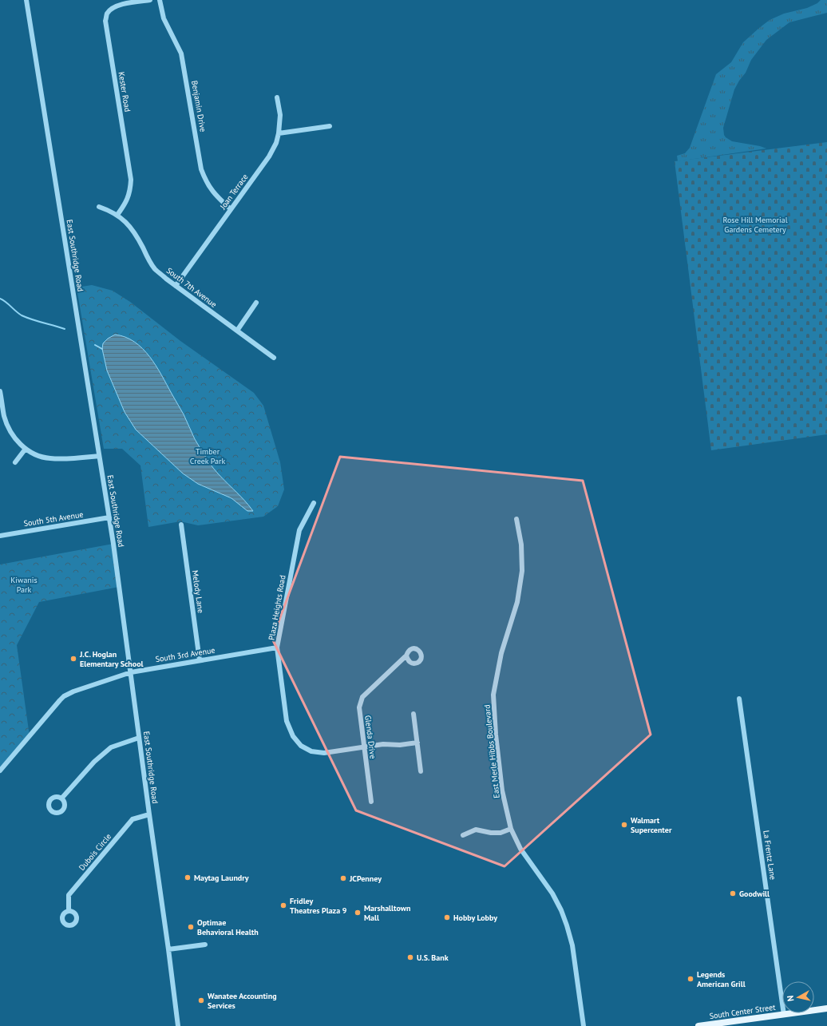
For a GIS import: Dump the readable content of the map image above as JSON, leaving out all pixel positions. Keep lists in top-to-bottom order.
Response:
{
  "streets": {
    "main road": ["South Center Street"],
    "street": [
      "Kester Road",
      "Benjamin Drive",
      "Joan Terrace",
      "East Southridge Road",
      "South 7th Avenue",
      "South 5th Avenue",
      "Melody Lane",
      "Plaza Heights Road",
      "South 3rd Avenue",
      "Glenda Drive",
      "East Merle Hibbs Boulevard",
      "Dubois Circle",
      "La Frentz Lane"
    ]
  },
  "crossings": [
    ["Kester Road", "South 7th Avenue"],
    ["Benjamin Drive", "Joan Terrace"],
    ["Joan Terrace", "South 7th Avenue"],
    ["East Southridge Road", "South 5th Avenue"],
    ["East Southridge Road", "South 3rd Avenue"],
    ["East Southridge Road", "Dubois Circle"],
    ["Melody Lane", "South 3rd Avenue"],
    ["Plaza Heights Road", "South 3rd Avenue"],
    ["Plaza Heights Road", "Glenda Drive"],
    ["La Frentz Lane", "South Center Street"]
  ],
  "parks": ["Rose Hill Memorial Gardens Cemetery", "Timber Creek Park", "Kiwanis Park"],
  "places": [
    "J.C. Hoglan Elementary School",
    "Walmart Supercenter",
    "Maytag Laundry",
    "JCPenney",
    "Goodwill",
    "Fridley Theatres Plaza 9",
    "Marshalltown Mall",
    "Hobby Lobby",
    "Optimae Behavioral Health",
    "U.S. Bank",
    "Legends American Grill",
    "Wanatee Accounting Services"
  ],
  "north": "left"
}
